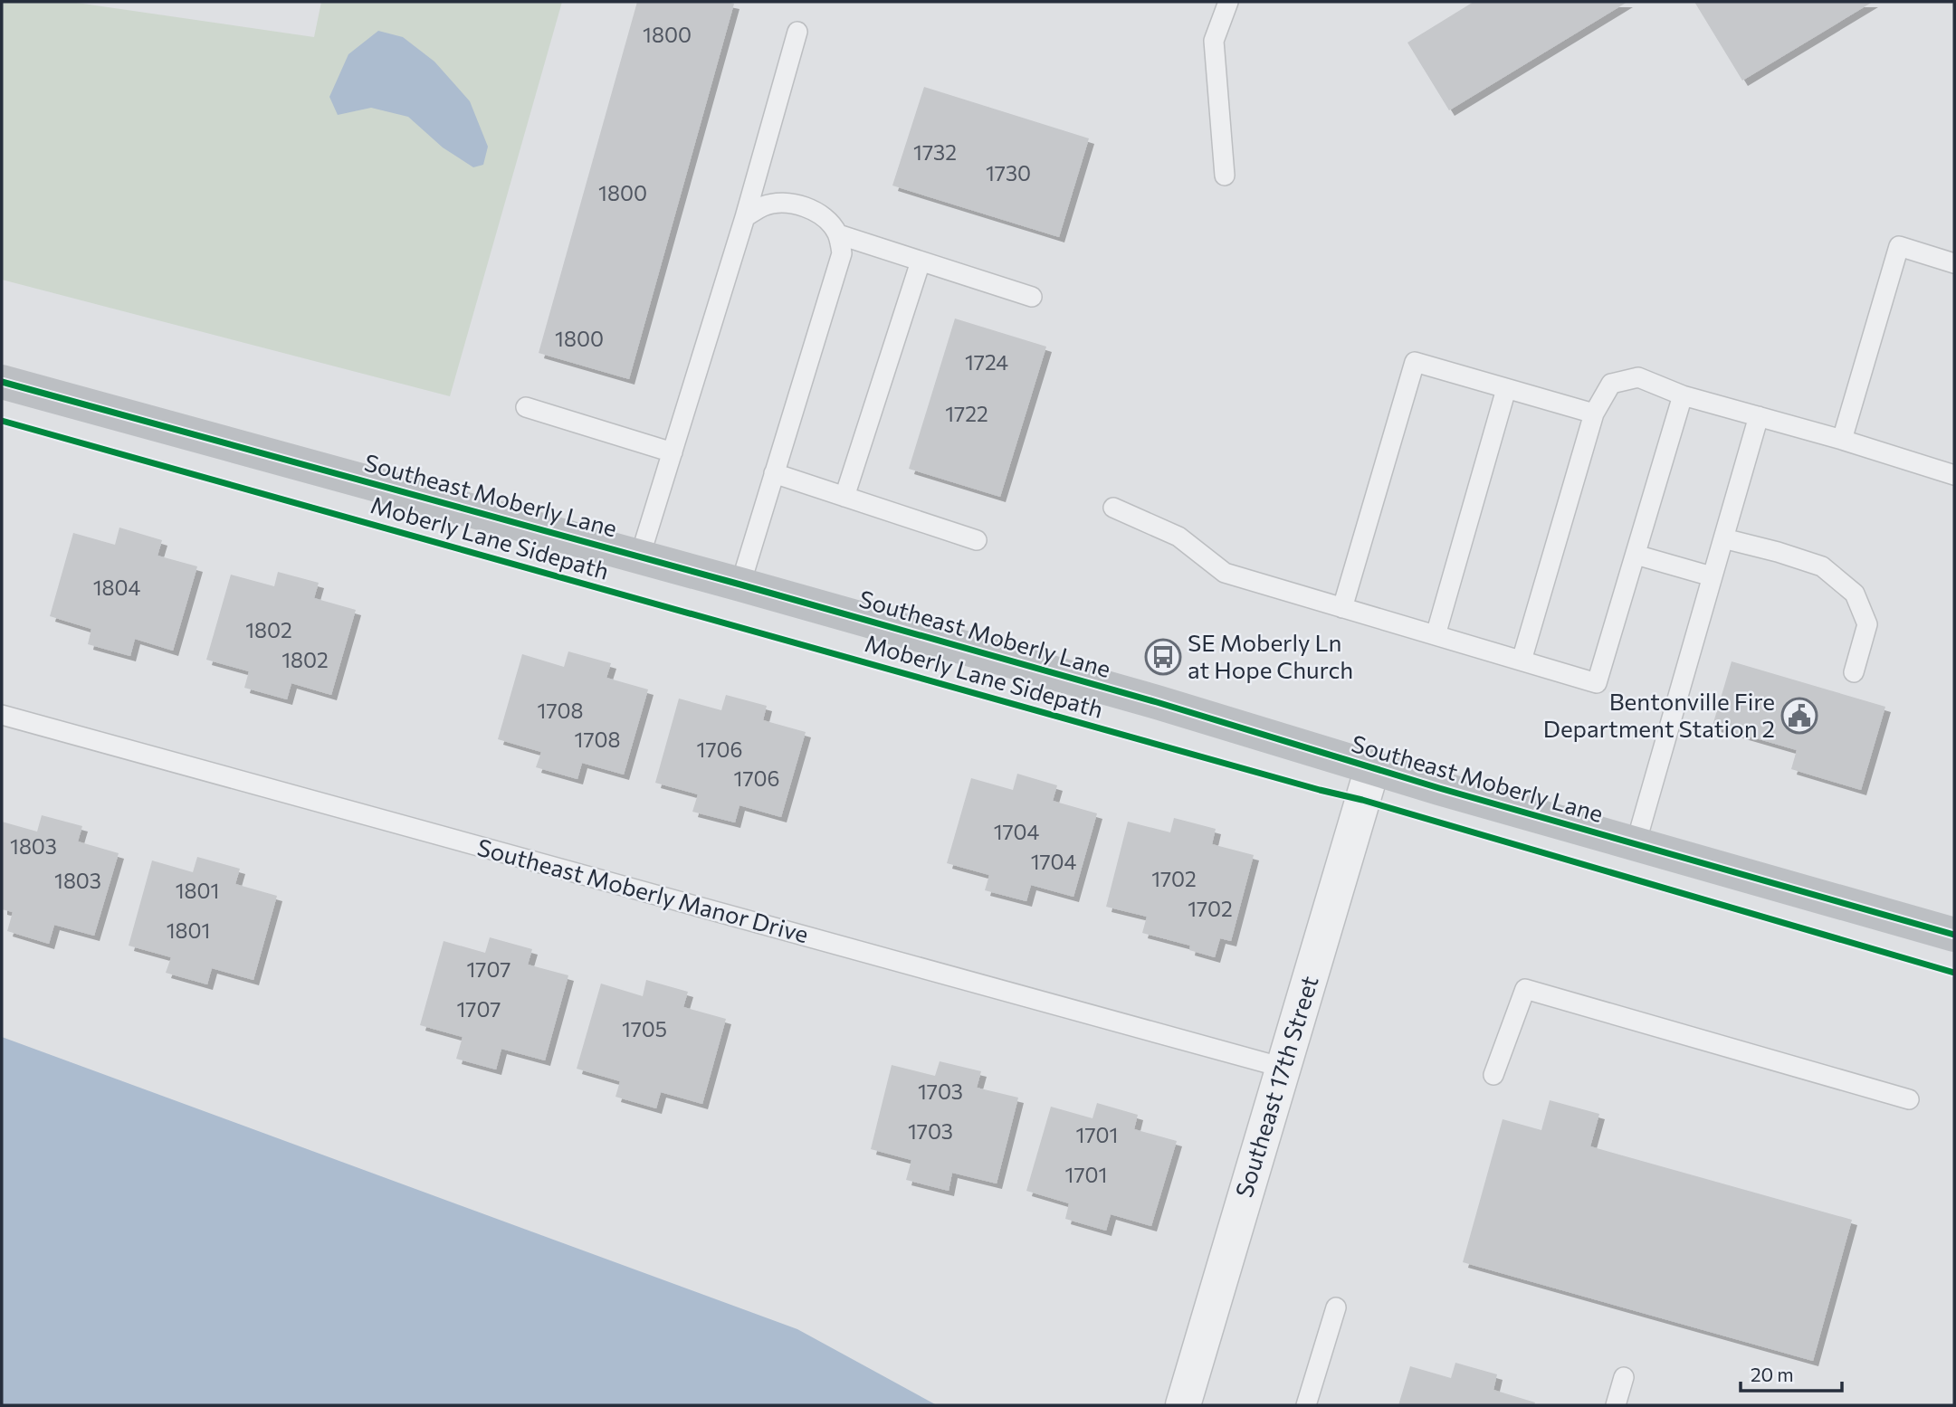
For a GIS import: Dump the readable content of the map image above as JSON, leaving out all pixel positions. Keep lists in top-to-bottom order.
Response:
{
  "streets": {
    "street": ["Southeast Moberly Lane", "Southeast 17th Street"],
    "lane": ["Southeast Moberly Manor Drive"],
    "cycle path": ["Moberly Lane Sidepath"]
  },
  "crossings": [
    ["Southeast Moberly Lane", "Southeast 17th Street"],
    ["Southeast Moberly Manor Drive", "Southeast 17th Street"]
  ],
  "places": {
    "bus stop": ["SE Moberly Ln at Hope Church"],
    "public building": ["Bentonville Fire Department Station 2"]
  },
  "house_numbers": [
    "1800",
    "1732",
    "1730",
    "1800",
    "1800",
    "1724",
    "1722",
    "1804",
    "1802",
    "1802",
    "1708",
    "1708",
    "1706",
    "1706",
    "1704",
    "1803",
    "1704",
    "1702",
    "1803",
    "1801",
    "1702",
    "1801",
    "1707",
    "1707",
    "1705",
    "1703",
    "1703",
    "1701",
    "1701"
  ],
  "scale_bar": "20 m"
}
